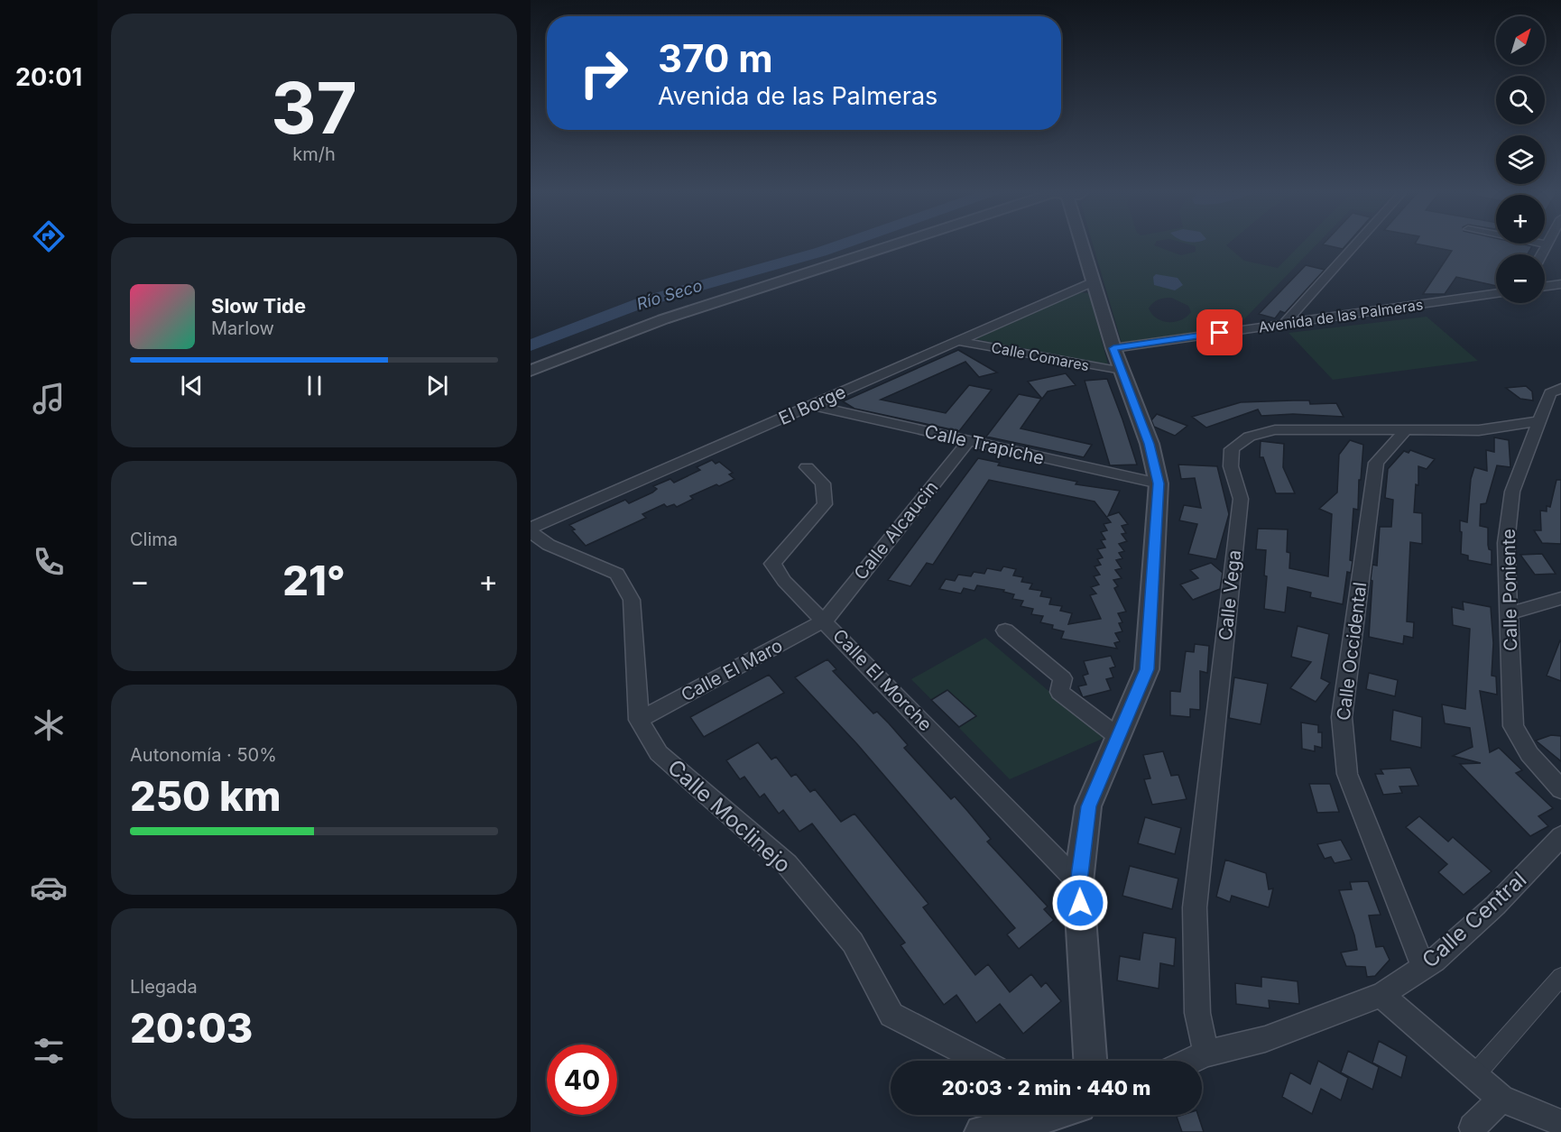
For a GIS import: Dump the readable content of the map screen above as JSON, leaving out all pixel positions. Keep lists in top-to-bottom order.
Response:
{
  "streets": {
    "street": [
      "Avenida de las Palmeras",
      "Calle Comares",
      "El Borge",
      "Calle Trapiche",
      "Calle Alcaucin",
      "Calle Poniente",
      "Calle Vega",
      "Calle Occidental",
      "Calle El Maro",
      "Calle El Morche",
      "Calle Moclinejo",
      "Calle Central"
    ]
  },
  "crossings": [
    ["Calle Comares", "El Borge"],
    ["El Borge", "Calle Trapiche"],
    ["El Borge", "Calle Moclinejo"],
    ["Calle Trapiche", "Calle Alcaucin"],
    ["Calle Alcaucin", "Calle El Maro"],
    ["Calle Alcaucin", "Calle El Morche"],
    ["Calle Poniente", "Calle Vega"],
    ["Calle Vega", "Calle Occidental"],
    ["Calle Vega", "Calle Central"],
    ["Calle Occidental", "Calle Central"],
    ["Calle El Maro", "Calle El Morche"],
    ["Calle El Maro", "Calle Moclinejo"]
  ],
  "water": ["Río Seco"],
  "north": "top right",
  "page": {
    "tabs": "20:01",
    "tile": [
      ["37", "km/h"],
      "Clima",
      ["Autonomía · 50%", "250 km"],
      ["Llegada", "20:03"]
    ],
    "map_buttons": ["+", "−"],
    "turn": ["370 m", "Avenida de las Palmeras"],
    "song": ["Slow Tide", "Marlow"],
    "heat": ["−", "21°", "+"],
    "limit": "40",
    "trip": "20:03 · 2 min · 440 m"
  }
}
